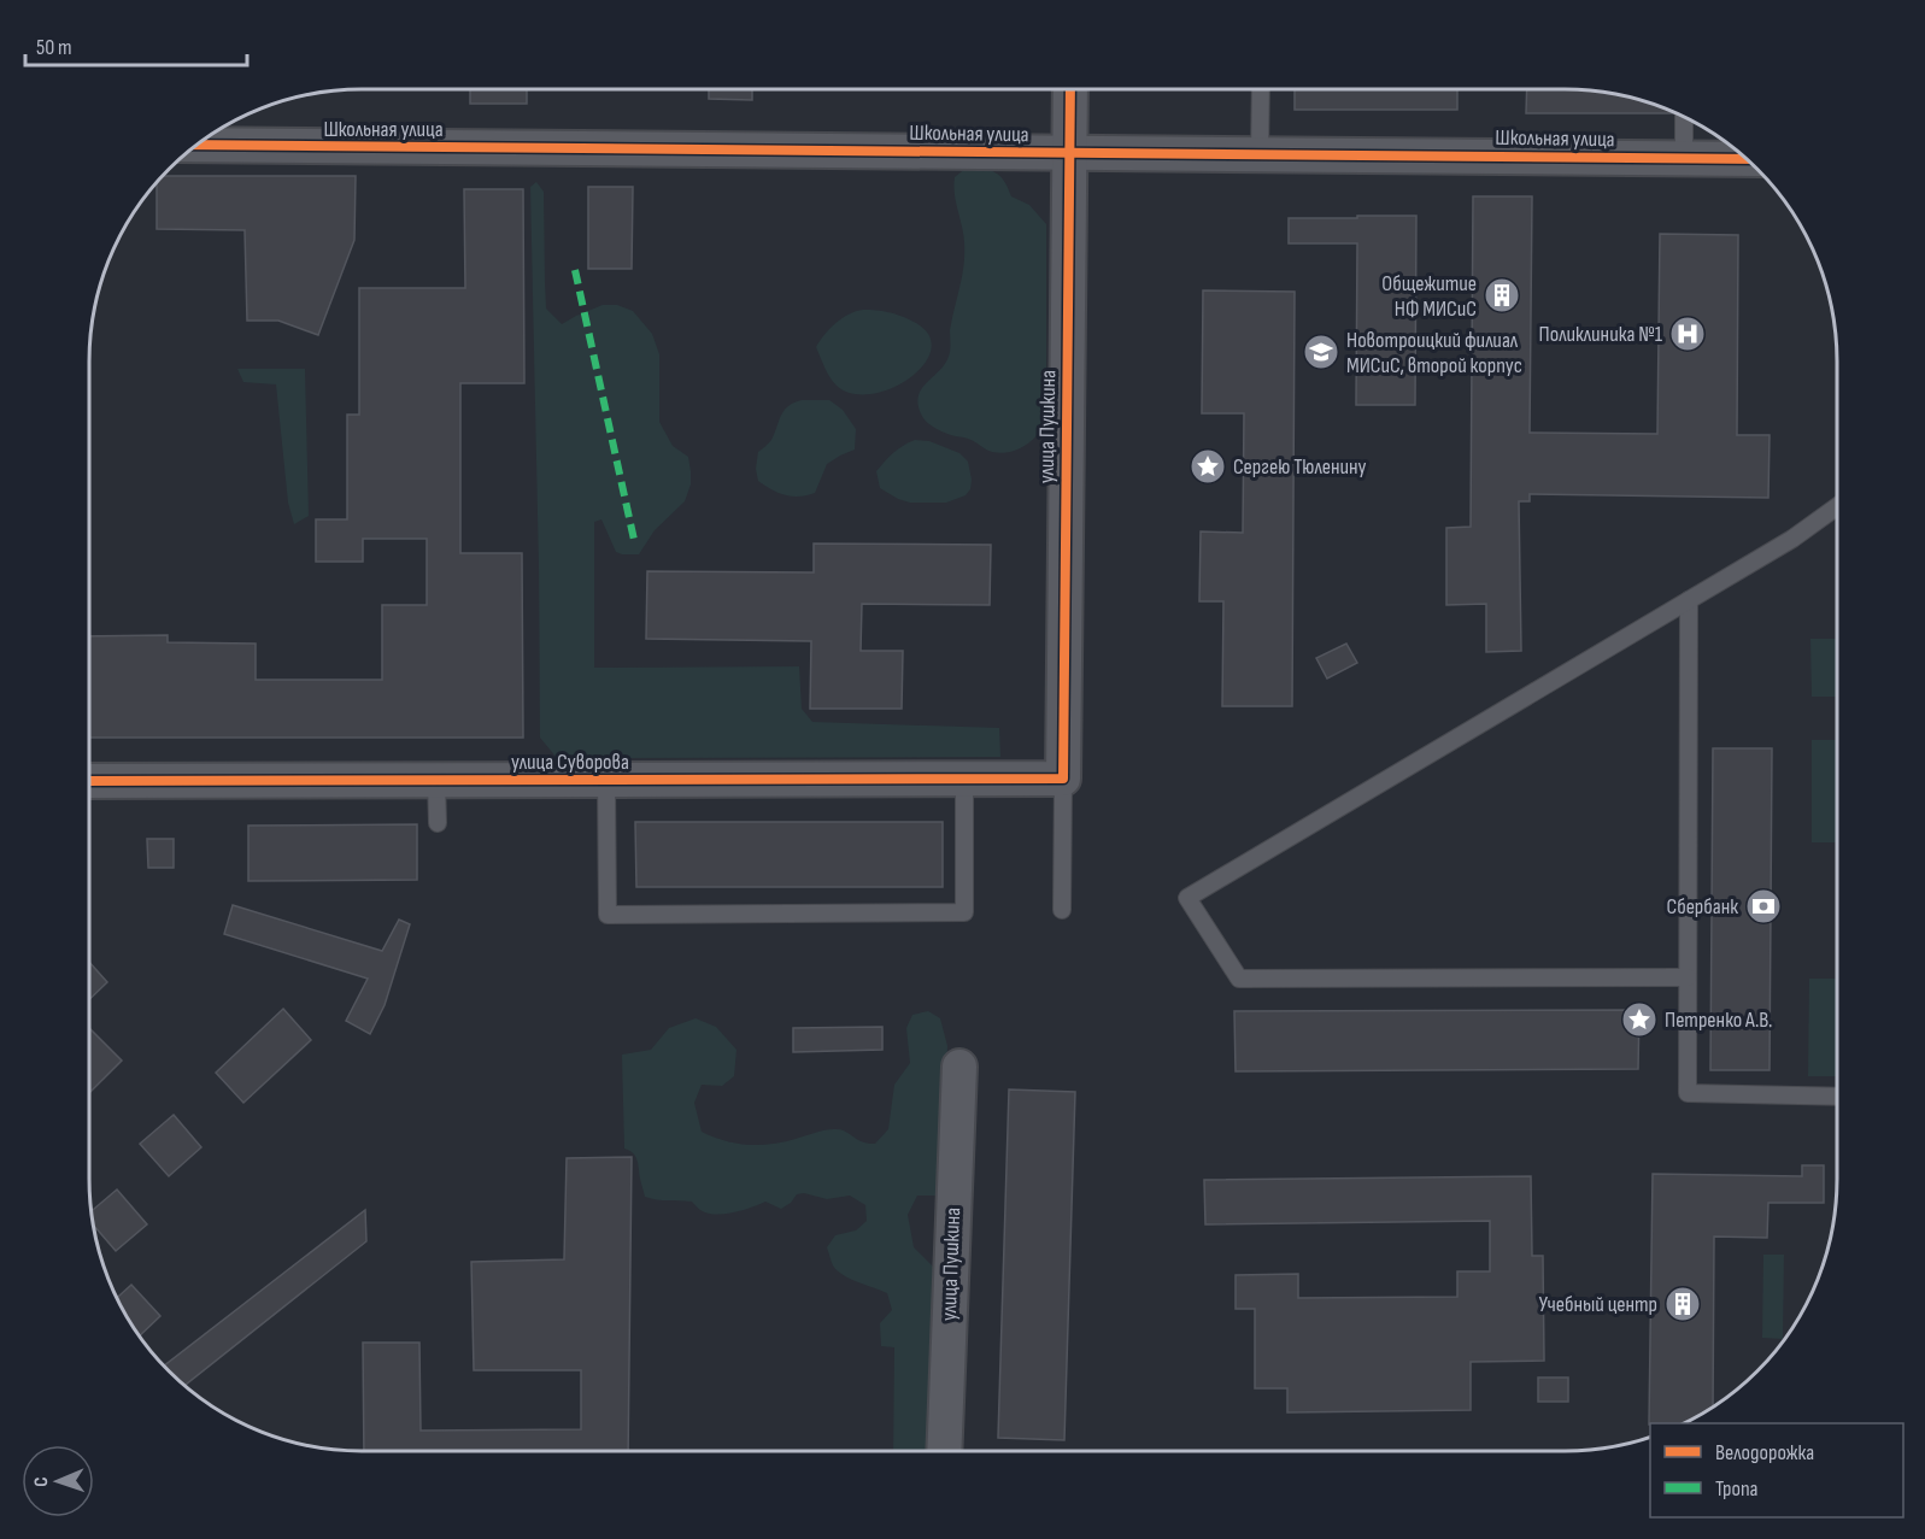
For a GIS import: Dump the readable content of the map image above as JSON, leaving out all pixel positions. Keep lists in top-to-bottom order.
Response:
{
  "streets": {
    "street": ["Школьная улица", "улица Пушкина", "улица Суворова"]
  },
  "crossings": [
    ["Школьная улица", "улица Пушкина"],
    ["улица Пушкина", "улица Суворова"]
  ],
  "places": {
    "building": ["Общежитие НФ МИСиС", "Учебный центр"],
    "hospital": ["Поликлиника №1"],
    "school or university": ["Новотроицкий филиал МИСиС, второй корпус"],
    "place": ["Сергею Тюленину", "Петренко А.В."],
    "bank": ["Сбербанк"]
  },
  "legend": ["Велодорожка", "Тропа"],
  "scale_bar": "50 m",
  "north": "left"
}
